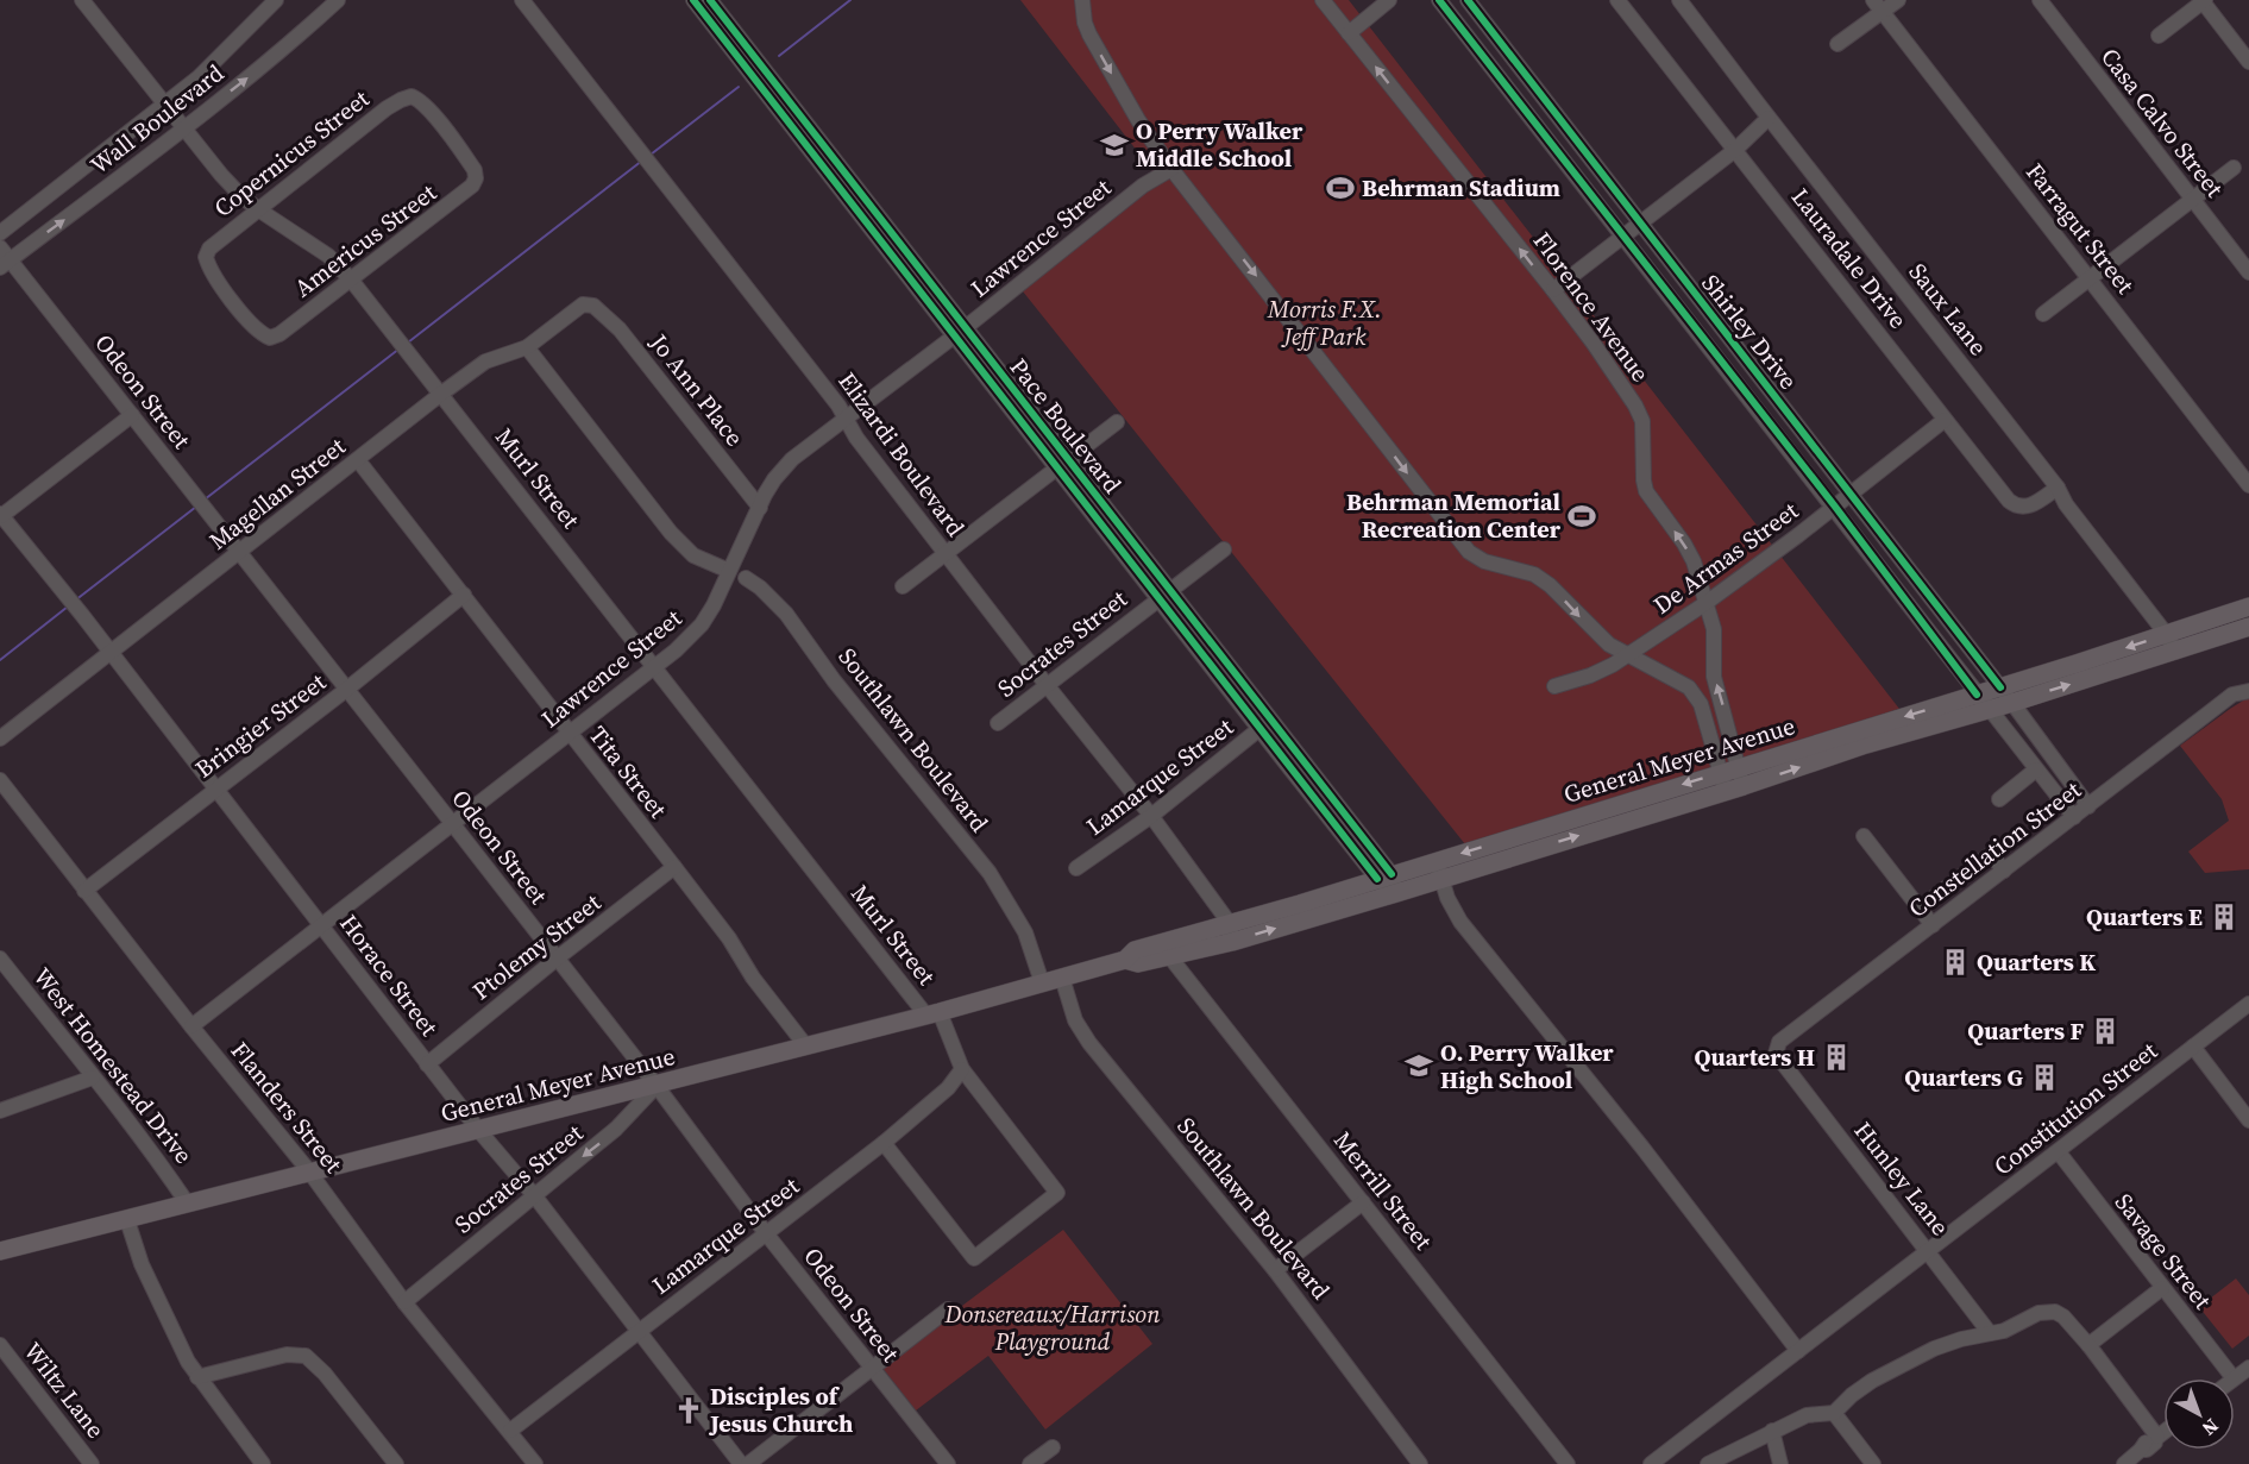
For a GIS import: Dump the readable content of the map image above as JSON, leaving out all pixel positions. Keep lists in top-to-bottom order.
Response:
{
  "streets": {
    "main road": ["General Meyer Avenue"],
    "street": [
      "Wall Boulevard",
      "Casa Calvo Street",
      "Copernicus Street",
      "Farragut Street",
      "Lawrence Street",
      "Americus Street",
      "Lauradale Drive",
      "Florence Avenue",
      "Saux Lane",
      "Shirley Drive",
      "Jo Ann Place",
      "Odeon Street",
      "Pace Boulevard",
      "Elizardi Boulevard",
      "Murl Street",
      "Magellan Street",
      "De Armas Street",
      "Socrates Street",
      "Bringier Street",
      "Southlawn Boulevard",
      "Tita Street",
      "Lamarque Street",
      "Constellation Street",
      "Ptolemy Street",
      "Horace Street",
      "West Homestead Drive",
      "Flanders Street",
      "Constitution Street",
      "Hunley Lane",
      "Merrill Street",
      "Savage Street",
      "Wiltz Lane"
    ]
  },
  "crossings": [
    ["Wall Boulevard", "Odeon Street"],
    ["Wall Boulevard", "Murl Street"],
    ["Copernicus Street", "Americus Street"],
    ["Copernicus Street", "Murl Street"],
    ["Lawrence Street", "Jo Ann Place"],
    ["Lawrence Street", "Odeon Street"],
    ["Lawrence Street", "Pace Boulevard"],
    ["Lawrence Street", "Elizardi Boulevard"],
    ["Lawrence Street", "Murl Street"],
    ["Lawrence Street", "Tita Street"],
    ["Lawrence Street", "Horace Street"],
    ["Lawrence Street", "Flanders Street"],
    ["Americus Street", "Murl Street"],
    ["Lauradale Drive", "Saux Lane"],
    ["Lauradale Drive", "De Armas Street"],
    ["Florence Avenue", "De Armas Street"],
    ["Florence Avenue", "General Meyer Avenue"],
    ["Saux Lane", "General Meyer Avenue"],
    ["Shirley Drive", "De Armas Street"],
    ["Shirley Drive", "General Meyer Avenue"],
    ["Shirley Drive", "Constellation Street"],
    ["Jo Ann Place", "Magellan Street"],
    ["Odeon Street", "Magellan Street"],
    ["Odeon Street", "Socrates Street"],
    ["Odeon Street", "Bringier Street"],
    ["Odeon Street", "General Meyer Avenue"],
    ["Odeon Street", "Lamarque Street"],
    ["Odeon Street", "Ptolemy Street"],
    ["Pace Boulevard", "Socrates Street"],
    ["Pace Boulevard", "General Meyer Avenue"],
    ["Pace Boulevard", "Lamarque Street"],
    ["Elizardi Boulevard", "Socrates Street"],
    ["Elizardi Boulevard", "General Meyer Avenue"],
    ["Elizardi Boulevard", "Lamarque Street"],
    ["Murl Street", "Magellan Street"],
    ["Murl Street", "General Meyer Avenue"],
    ["Murl Street", "Lamarque Street"],
    ["Magellan Street", "Tita Street"],
    ["Magellan Street", "Horace Street"],
    ["Socrates Street", "General Meyer Avenue"],
    ["Socrates Street", "Horace Street"],
    ["Socrates Street", "Flanders Street"],
    ["Bringier Street", "Tita Street"],
    ["Bringier Street", "Horace Street"],
    ["Bringier Street", "Flanders Street"],
    ["Southlawn Boulevard", "General Meyer Avenue"],
    ["General Meyer Avenue", "Tita Street"],
    ["General Meyer Avenue", "Horace Street"],
    ["General Meyer Avenue", "West Homestead Drive"],
    ["General Meyer Avenue", "Flanders Street"],
    ["General Meyer Avenue", "Merrill Street"],
    ["Tita Street", "Ptolemy Street"],
    ["Lamarque Street", "Horace Street"],
    ["Lamarque Street", "Flanders Street"],
    ["Constellation Street", "Hunley Lane"],
    ["Ptolemy Street", "Horace Street"],
    ["Constitution Street", "Hunley Lane"],
    ["Constitution Street", "Savage Street"]
  ],
  "one_way": ["Florence Avenue"],
  "parks": ["Morris F.X. Jeff Park", "Donsereaux/Harrison Playground"],
  "places": {
    "school or university": ["O Perry Walker Middle School", "O. Perry Walker High School"],
    "sports": ["Behrman Stadium", "Behrman Memorial Recreation Center"],
    "building": [
      "Quarters E",
      "Quarters K",
      "Quarters F",
      "Quarters H",
      "Quarters G"
    ],
    "church": ["Disciples of Jesus Church"]
  },
  "north": "bottom right"
}
